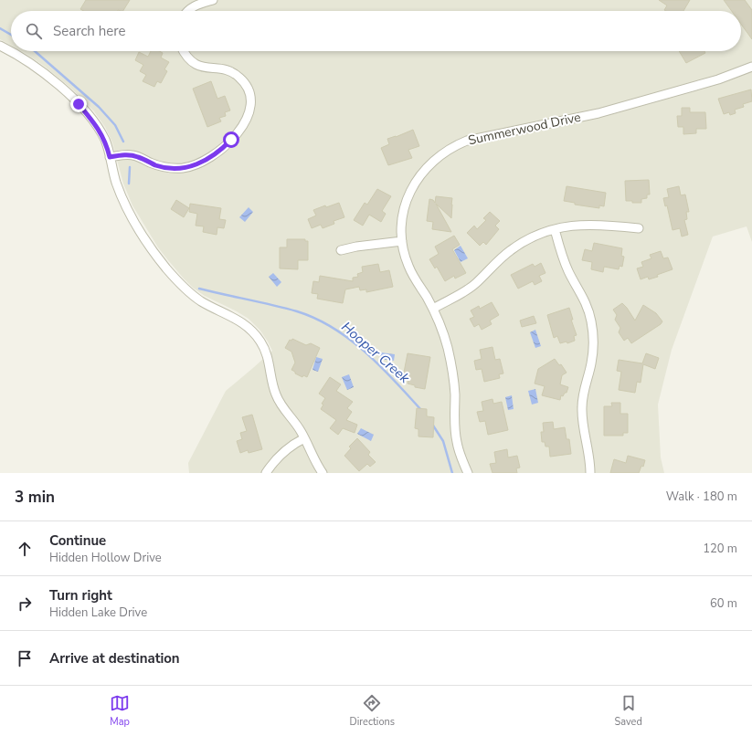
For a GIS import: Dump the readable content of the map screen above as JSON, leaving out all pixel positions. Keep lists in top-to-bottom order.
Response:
{
  "streets": {
    "street": ["Summerwood Drive"]
  },
  "water": ["Hooper Creek"],
  "page": {
    "search": "Search here",
    "heading": ["3 min", "Walk · 180 m"],
    "list": [
      ["Continue", "Hidden Hollow Drive", "120 m"],
      ["Turn right", "Hidden Lake Drive", "60 m"],
      "Arrive at destination"
    ],
    "nav": ["Map", "Directions", "Saved"]
  }
}
